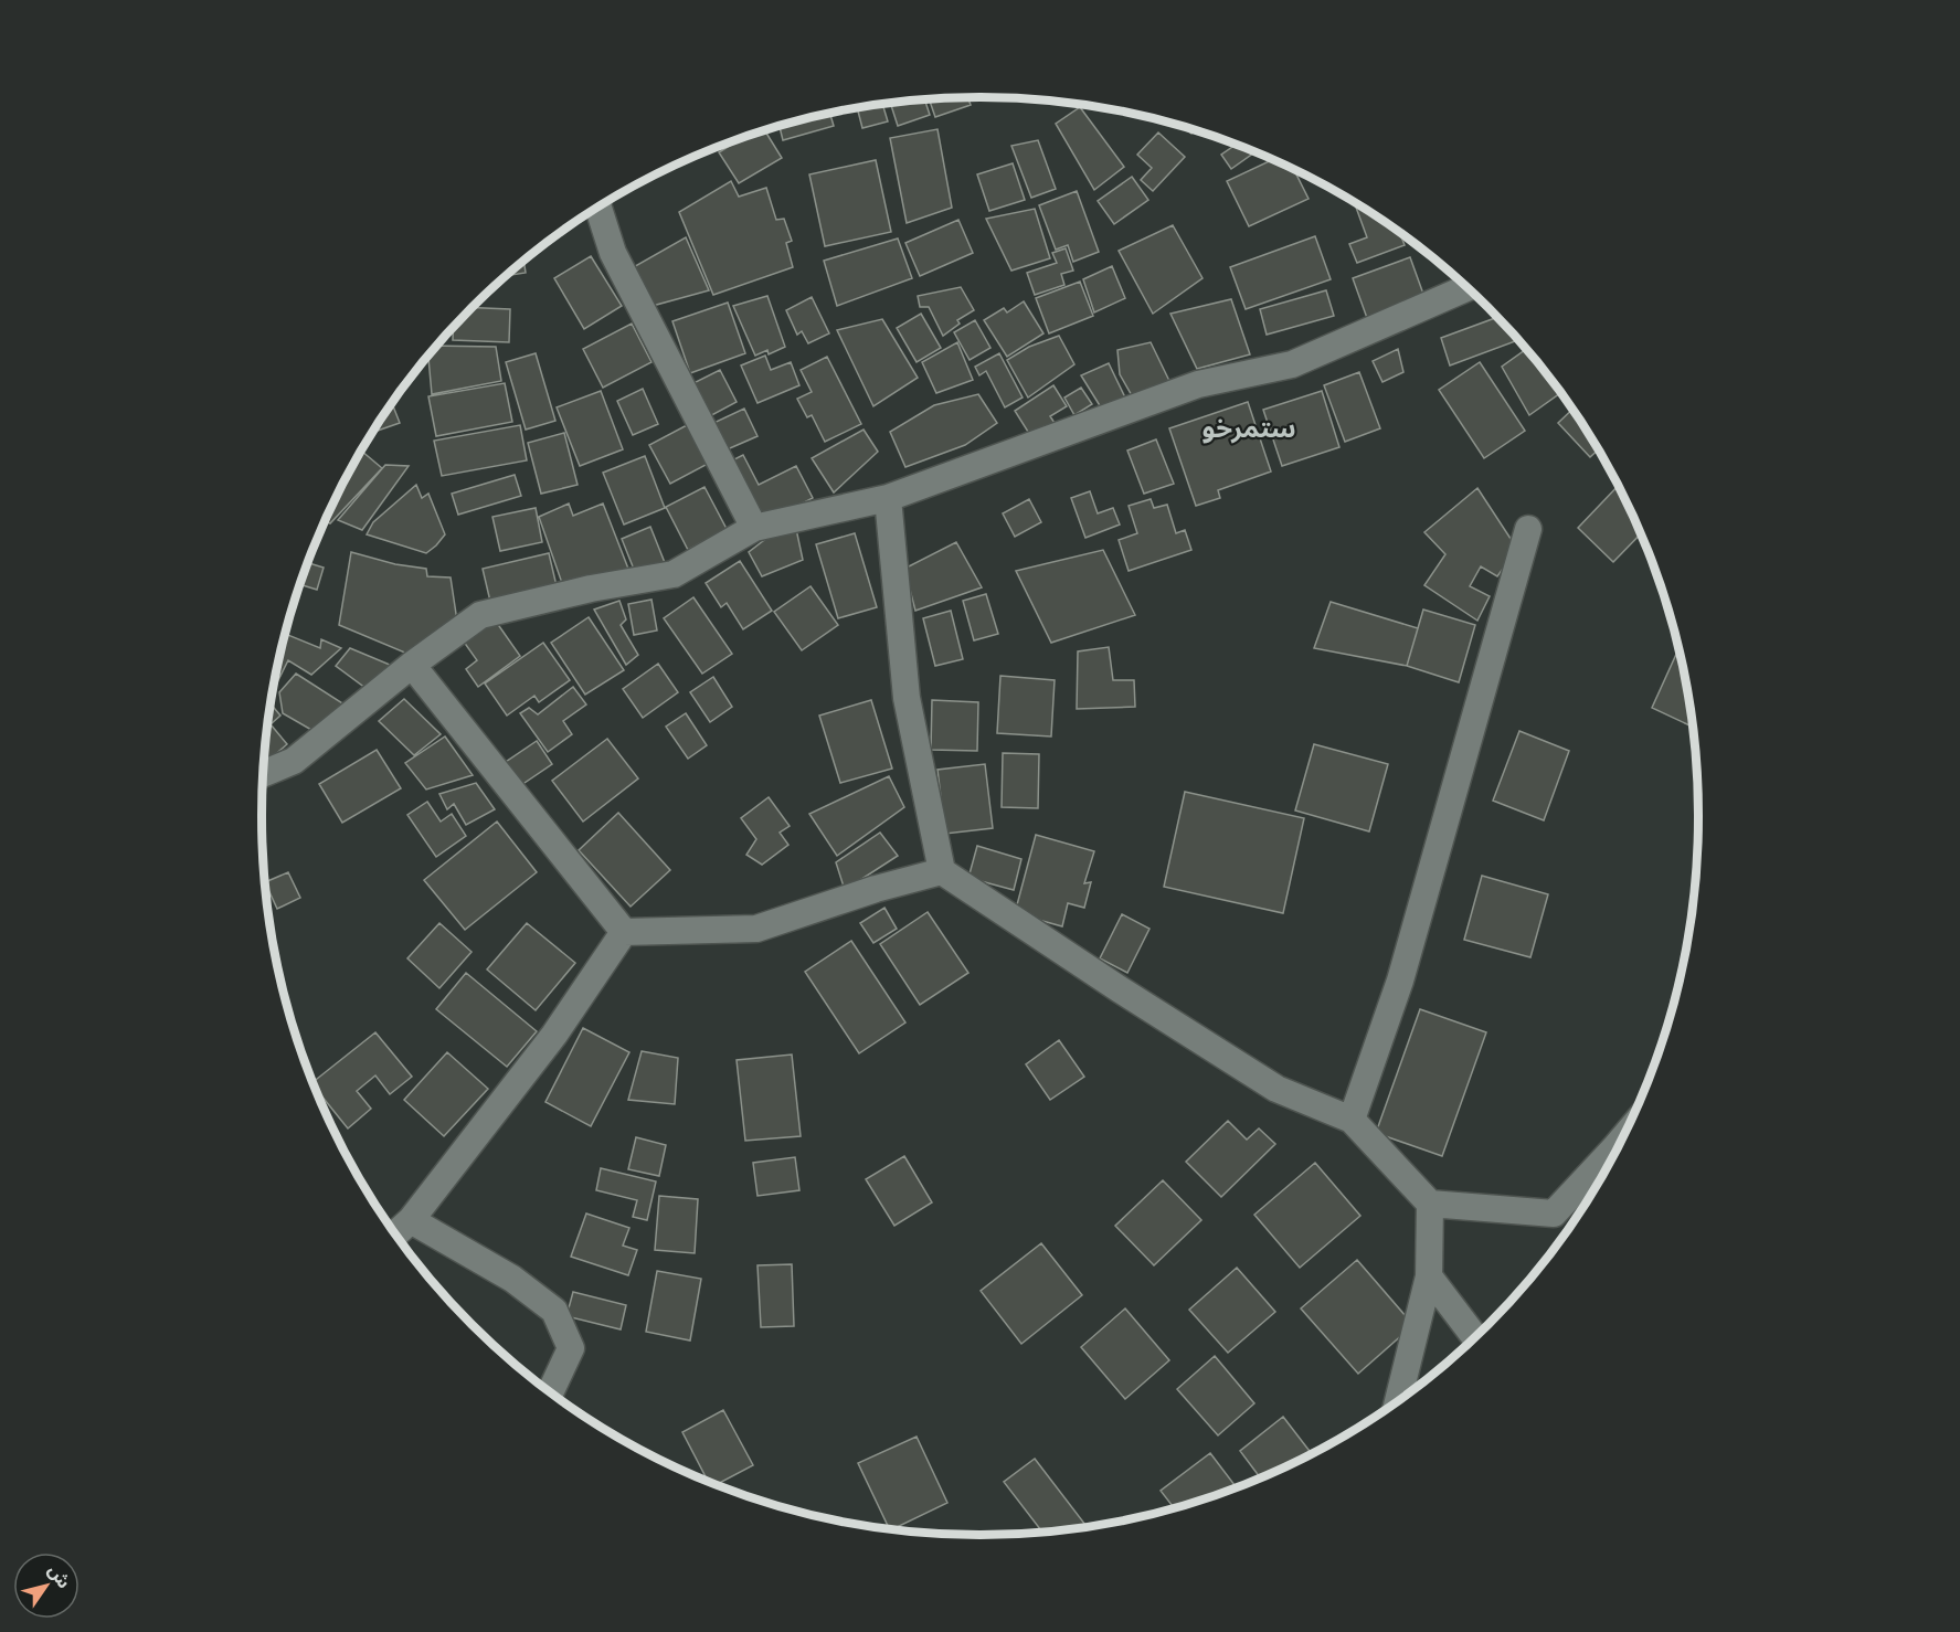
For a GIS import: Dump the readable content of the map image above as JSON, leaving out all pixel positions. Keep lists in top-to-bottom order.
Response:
{
  "districts": ["ستمرخو"],
  "north": "top right"
}
